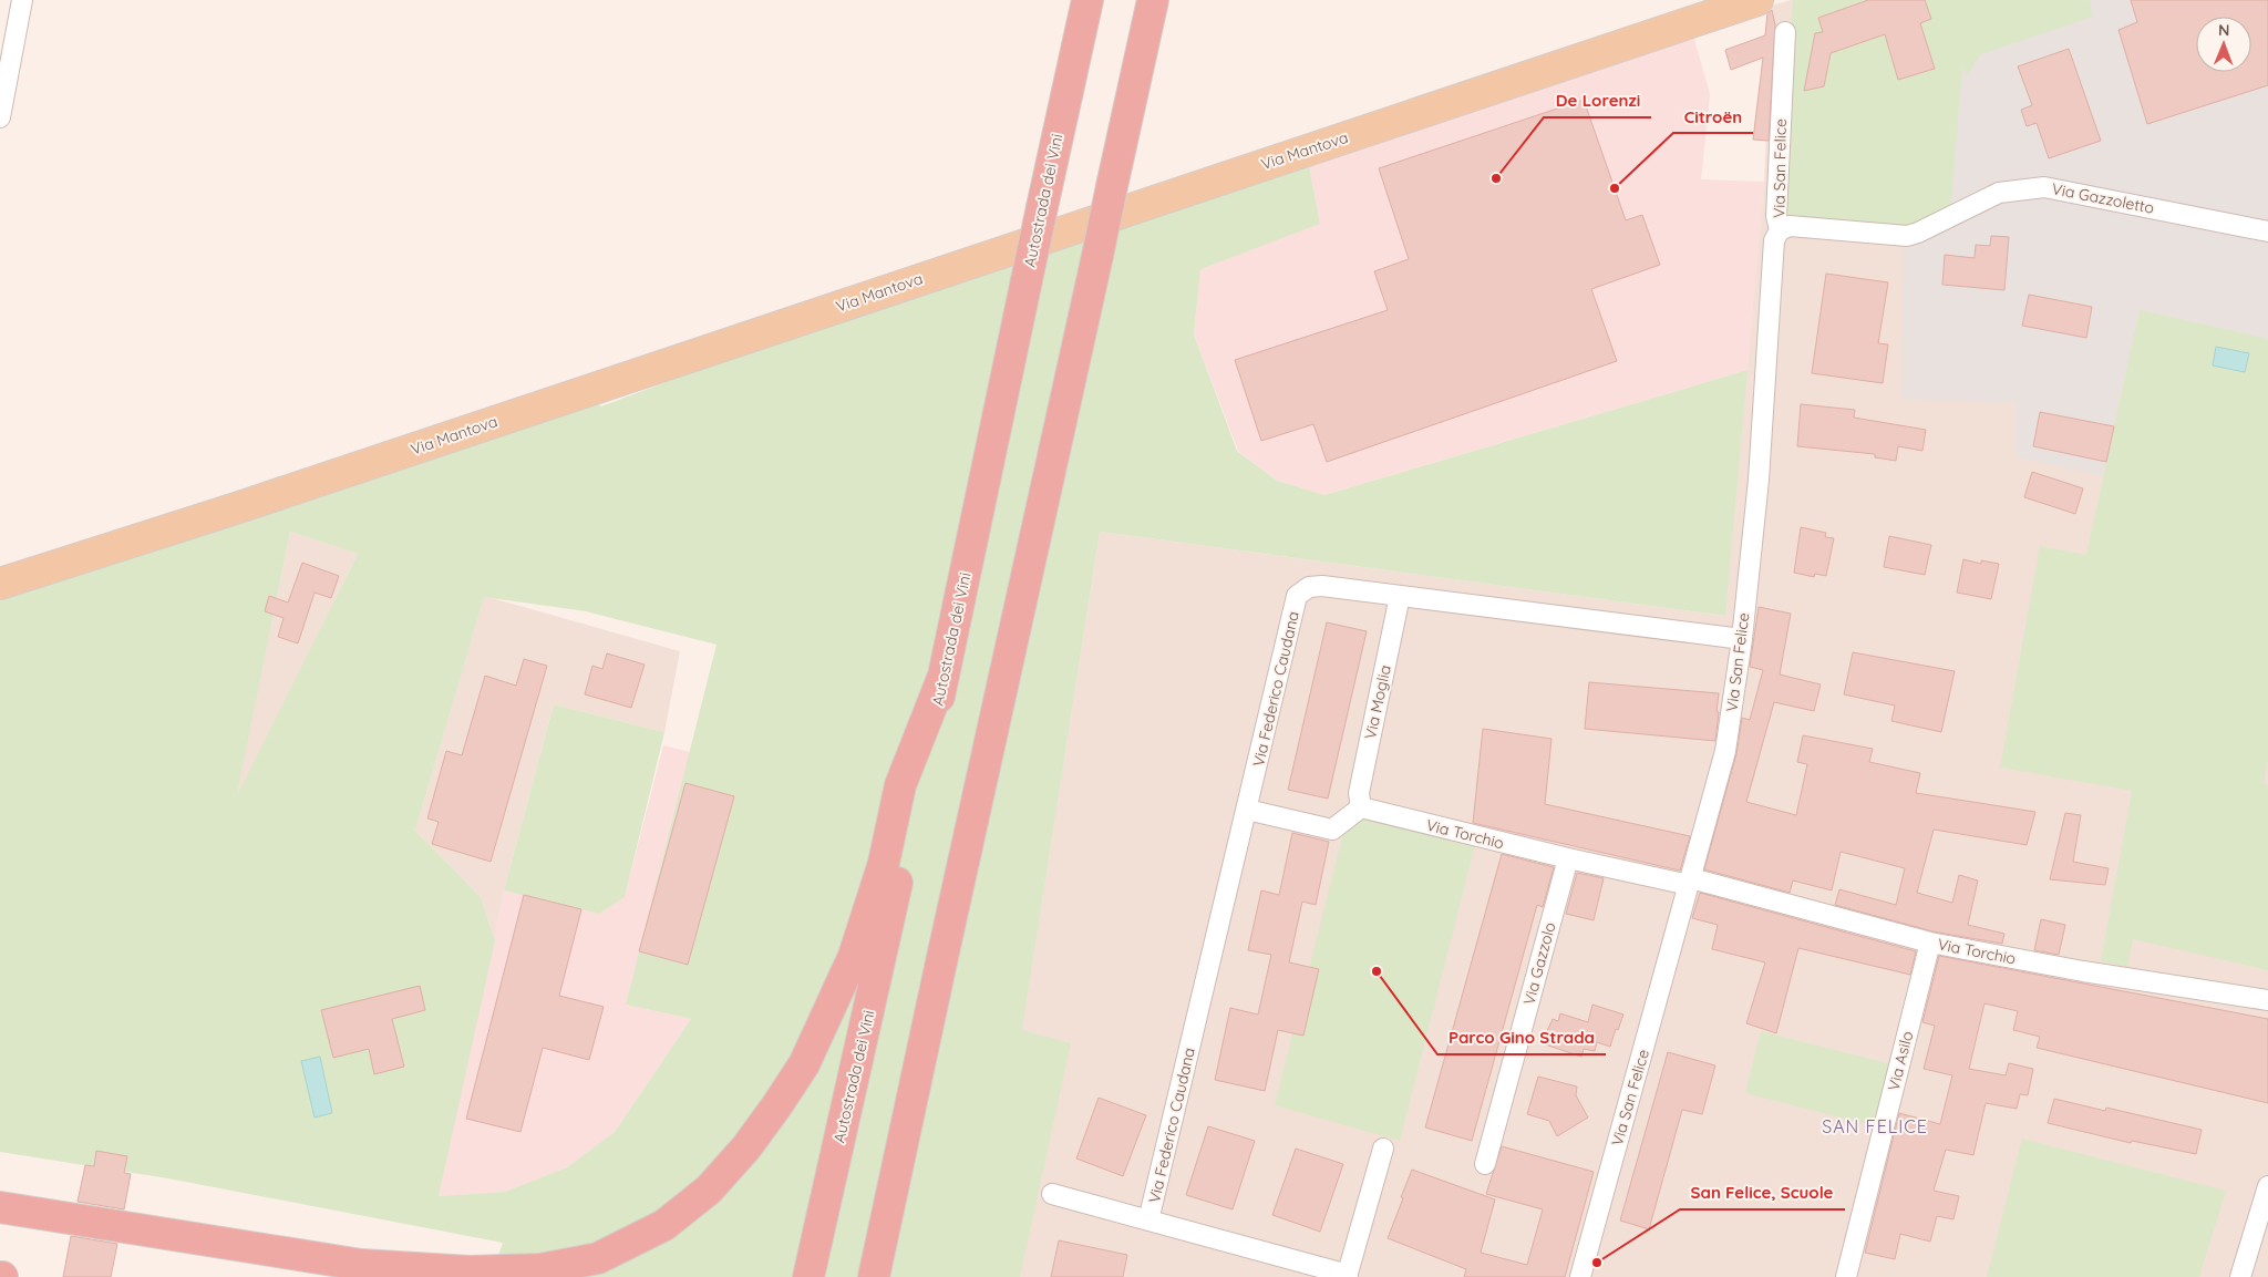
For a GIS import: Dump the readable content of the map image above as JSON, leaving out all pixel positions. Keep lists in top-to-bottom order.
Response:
{
  "streets": {
    "highway": ["Autostrada dei Vini"],
    "main road": ["Via Mantova"],
    "street": [
      "Via San Felice",
      "Via Gazzoletto",
      "Via Federico Caudana",
      "Via Moglia",
      "Via Torchio",
      "Via Gazzolo",
      "Via Asilo"
    ]
  },
  "crossings": [
    ["Via San Felice", "Via Gazzoletto"],
    ["Via San Felice", "Via Federico Caudana"],
    ["Via San Felice", "Via Torchio"],
    ["Via Federico Caudana", "Via Moglia"],
    ["Via Moglia", "Via Torchio"],
    ["Via Torchio", "Via Gazzolo"],
    ["Via Torchio", "Via Asilo"]
  ],
  "districts": ["SAN FELICE"],
  "places": [
    "De Lorenzi",
    "Citroën",
    "Parco Gino Strada",
    "San Felice, Scuole"
  ],
  "north": "top"
}
